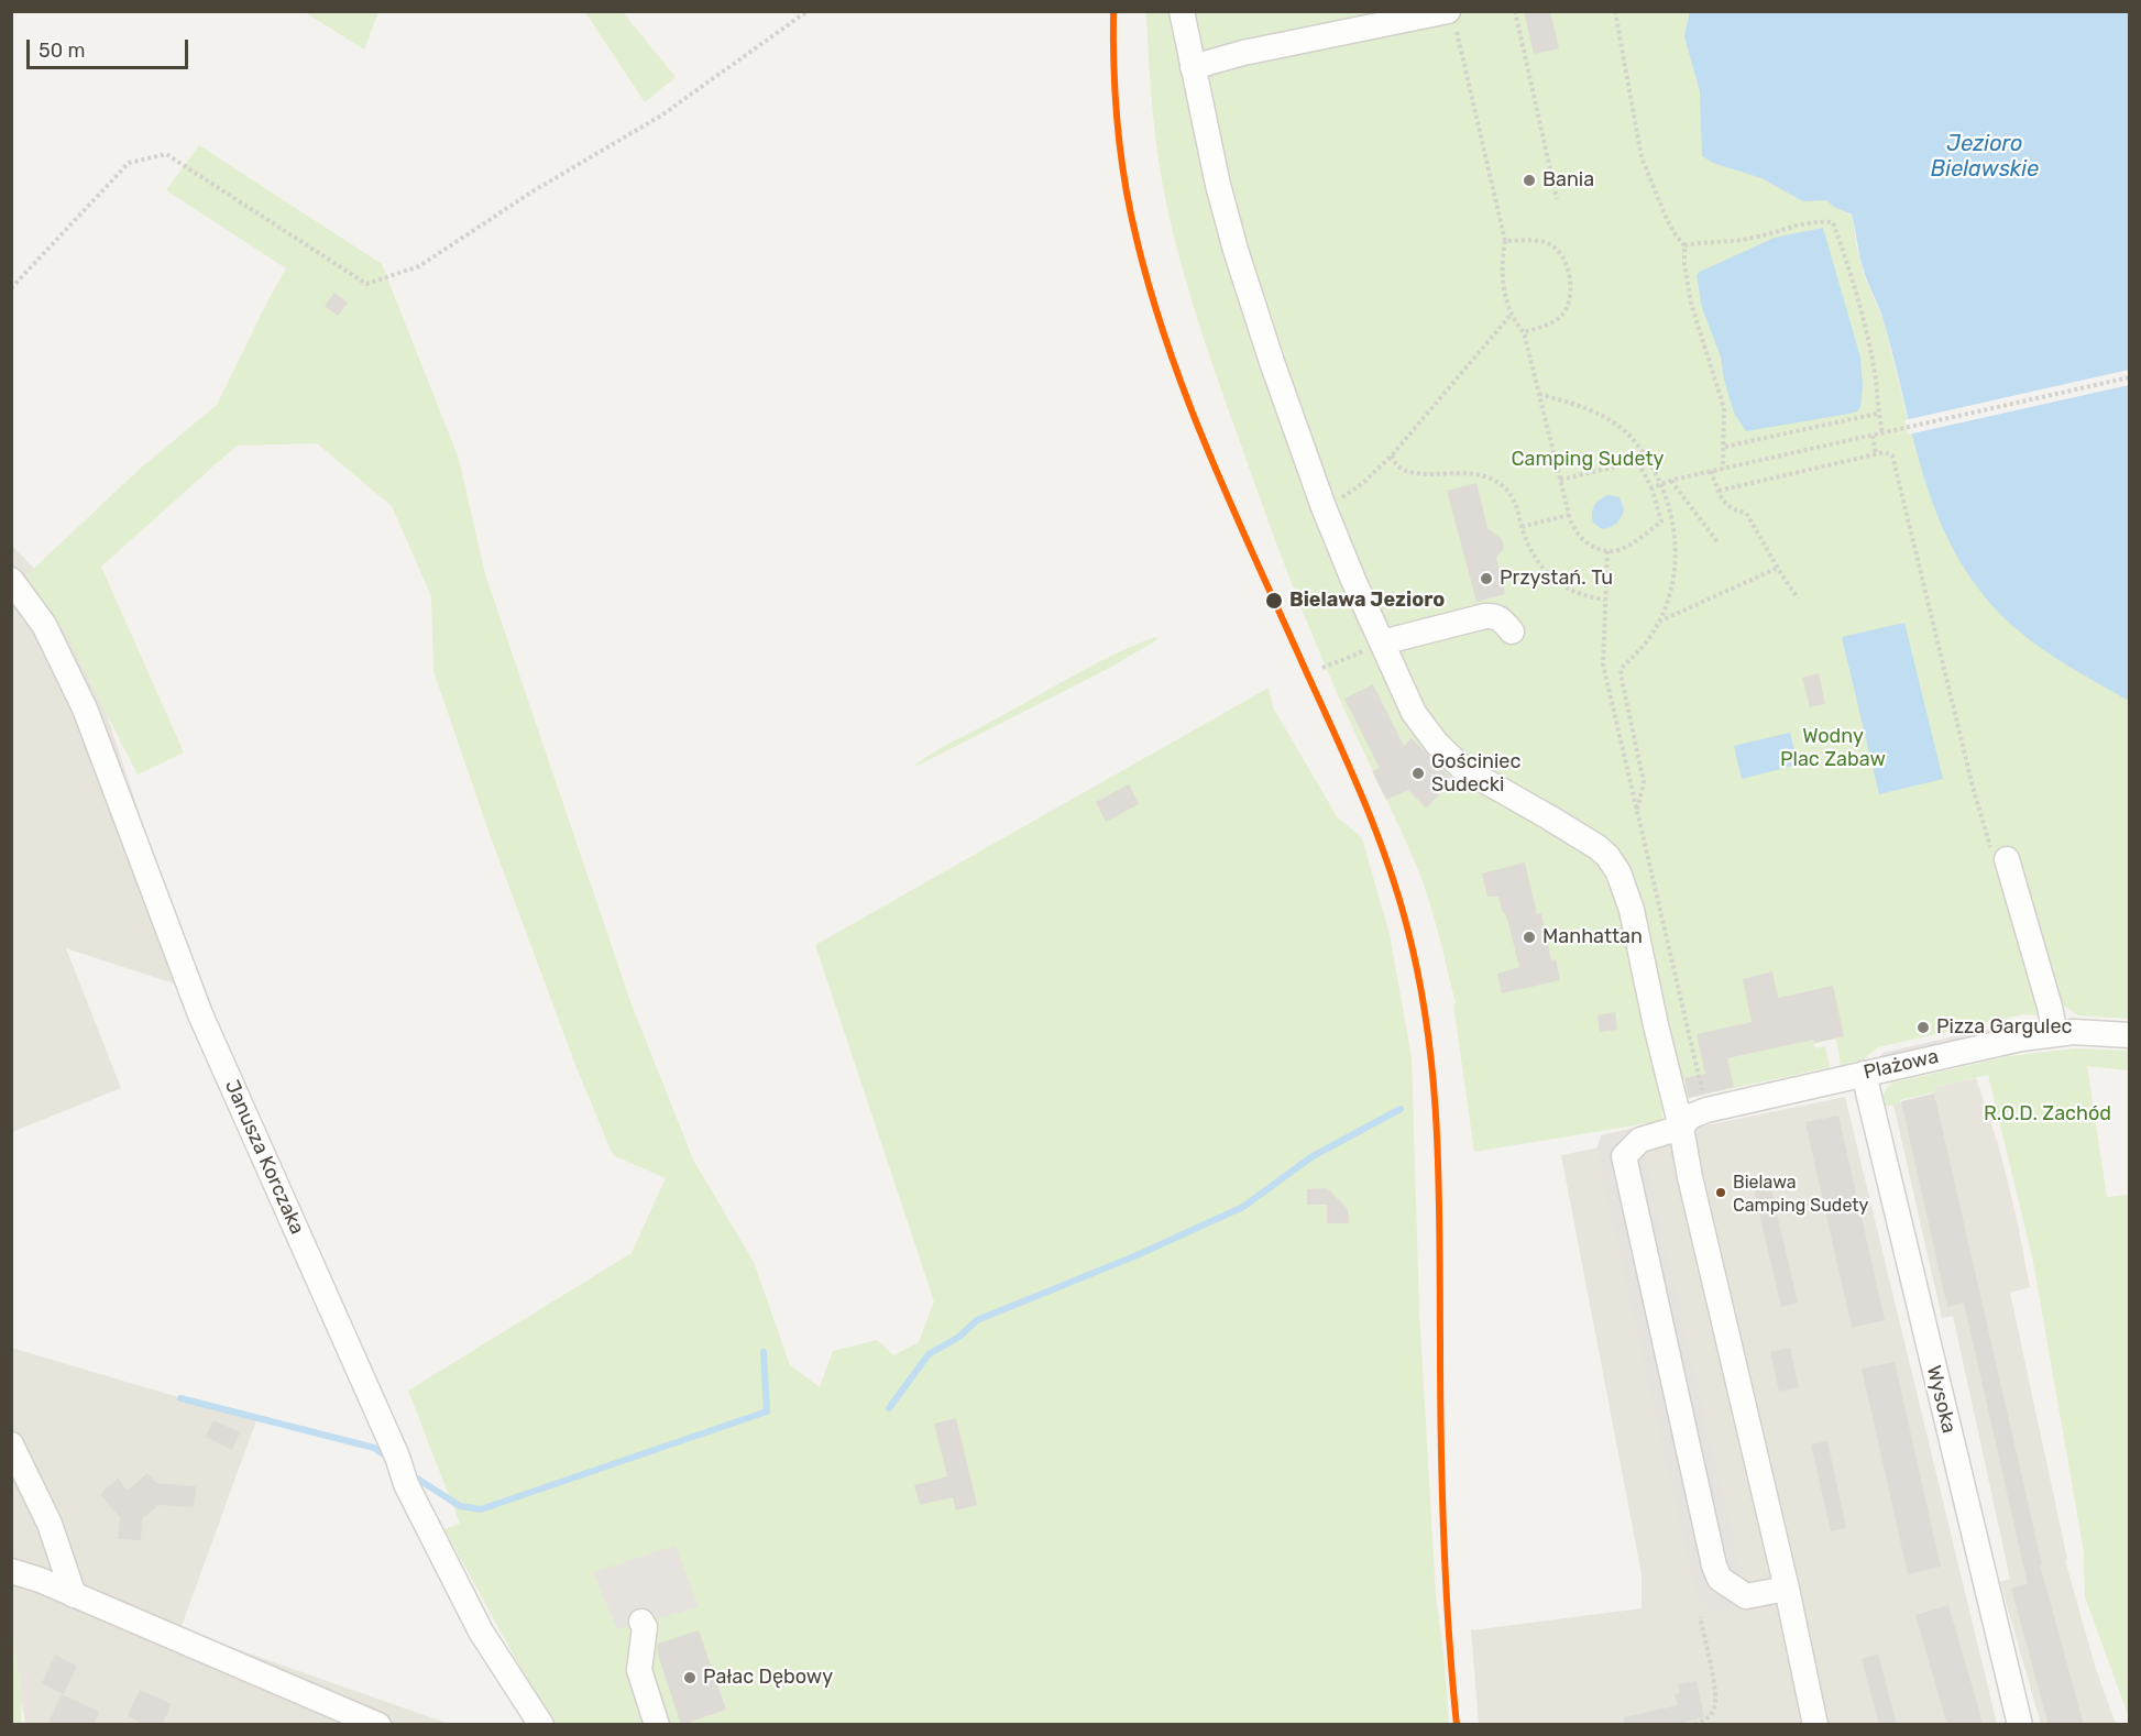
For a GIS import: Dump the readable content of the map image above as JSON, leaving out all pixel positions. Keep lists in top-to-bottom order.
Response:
{
  "streets": {
    "street": ["Plażowa", "Janusza Korczaka", "Wysoka"]
  },
  "crossings": [
    ["Plażowa", "Wysoka"]
  ],
  "water": ["Jezioro Bielawskie"],
  "parks": ["Camping Sudety", "Wodny Plac Zabaw", "R.O.D. Zachód"],
  "places": [
    "Bania",
    "Przystań. Tu",
    "Bielawa Jezioro",
    "Gościniec Sudecki",
    "Manhattan",
    "Pizza Gargulec",
    "Bielawa Camping Sudety",
    "Pałac Dębowy"
  ],
  "scale_bar": "50 m"
}
